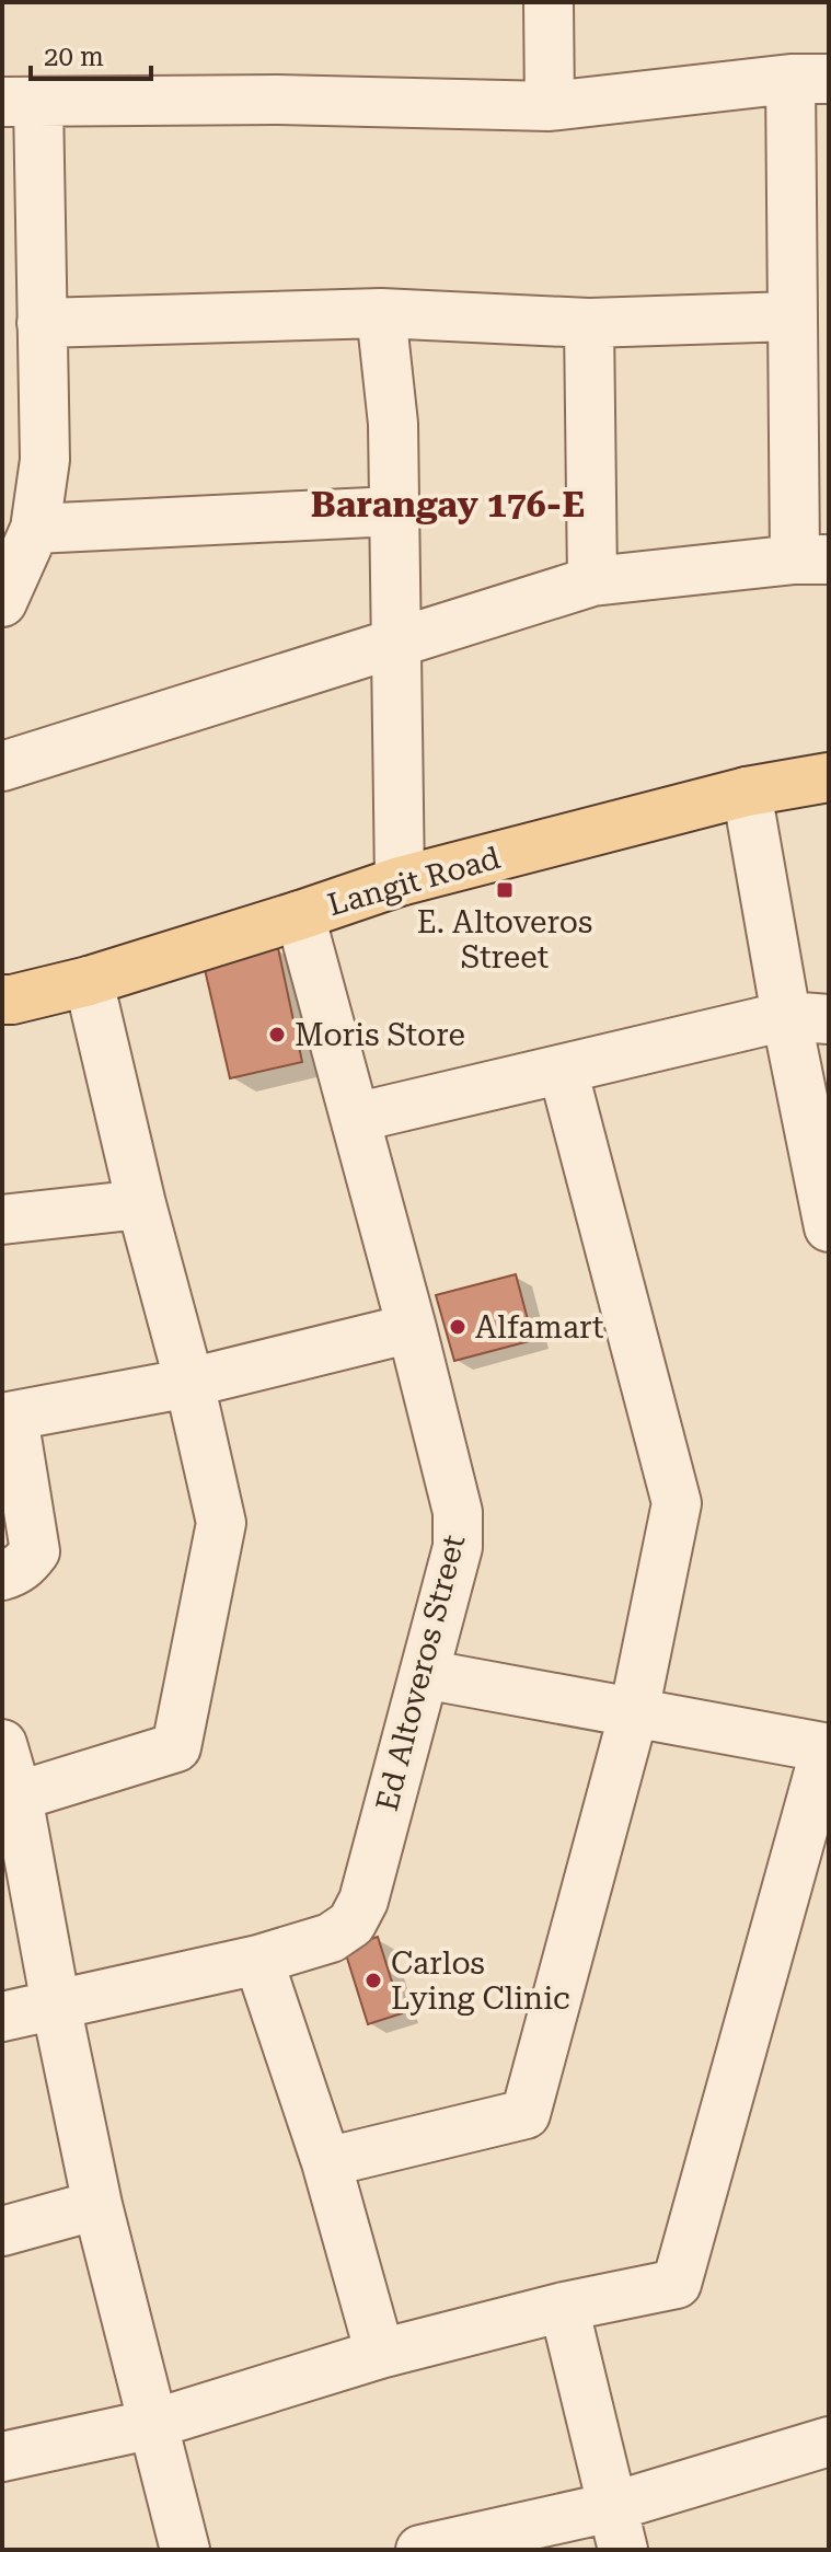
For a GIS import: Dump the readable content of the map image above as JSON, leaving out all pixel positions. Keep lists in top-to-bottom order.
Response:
{
  "streets": {
    "main road": ["Langit Road"],
    "street": ["Ed Altoveros Street"]
  },
  "crossings": [
    ["Langit Road", "Ed Altoveros Street"]
  ],
  "districts": ["Barangay 176-E"],
  "places": {
    "transit": ["E. Altoveros Street"],
    "other": ["Moris Store", "Alfamart", "Carlos Lying Clinic"]
  },
  "scale_bar": "20 m"
}
